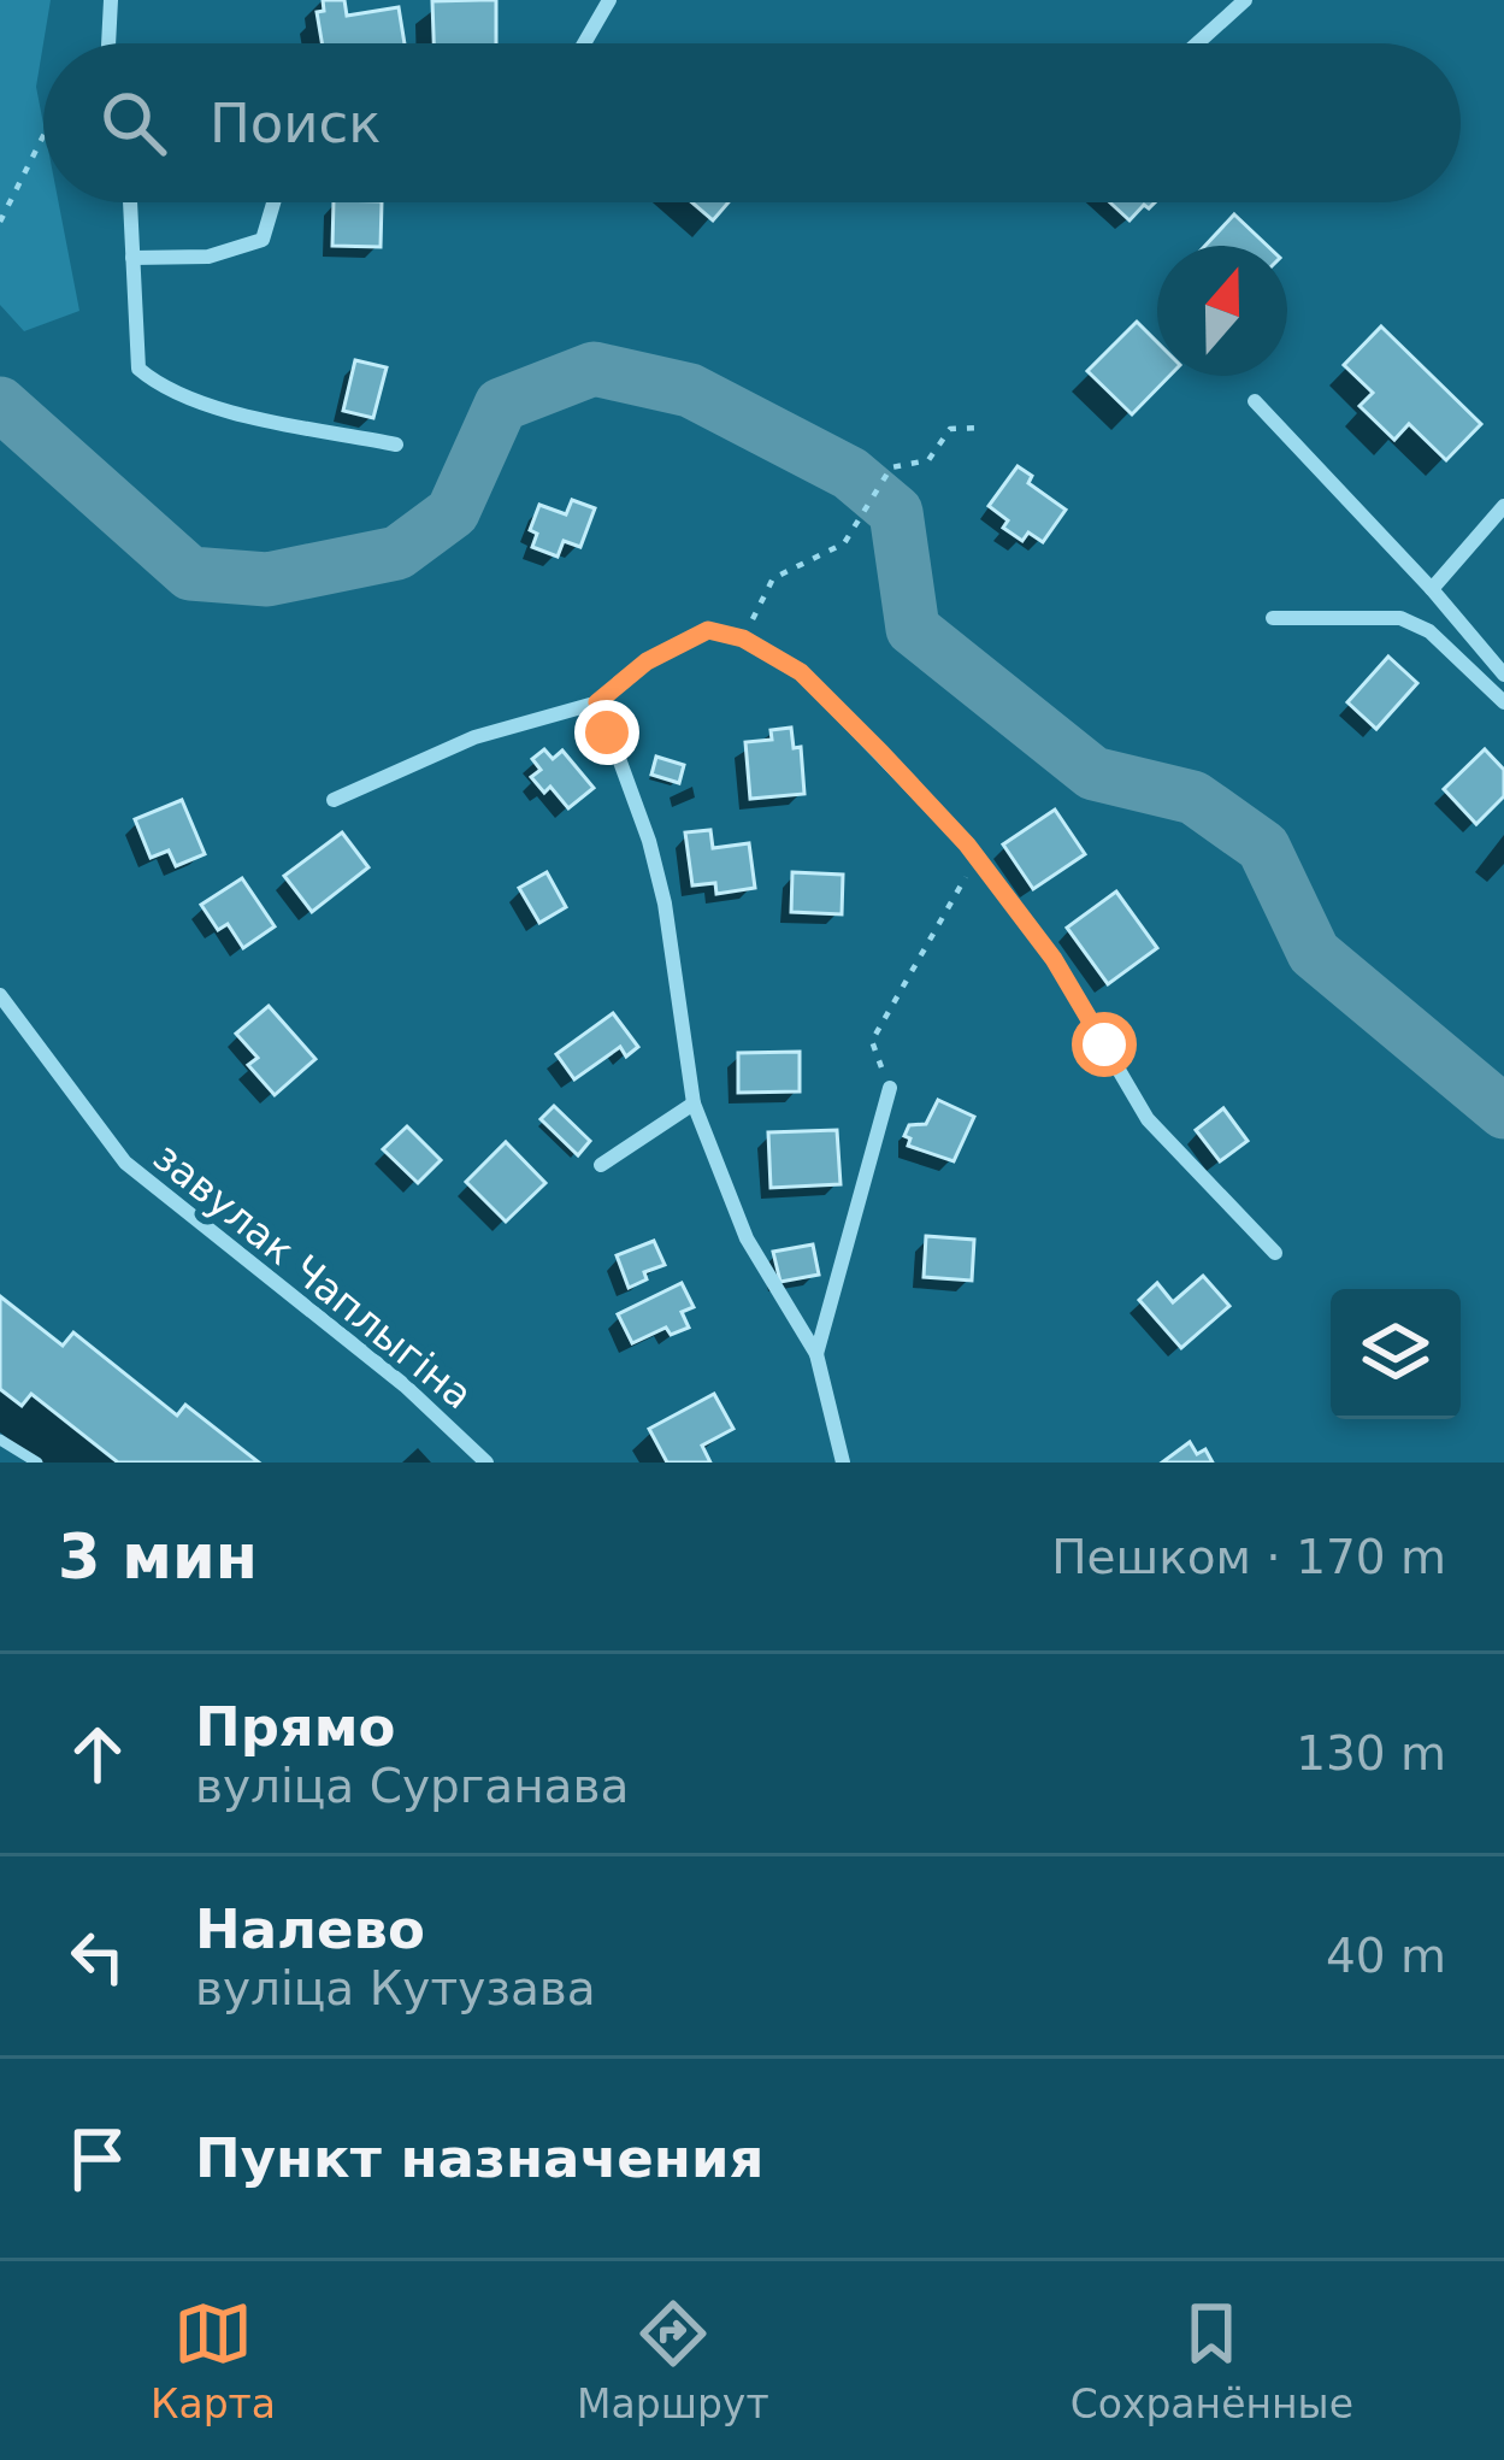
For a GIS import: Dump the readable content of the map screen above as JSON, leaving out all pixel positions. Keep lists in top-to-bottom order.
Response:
{
  "streets": {
    "street": ["завулак Чаплыгіна"]
  },
  "north": "top",
  "page": {
    "search": "Поиск",
    "heading": ["3 мин", "Пешком · 170 m"],
    "list": [
      ["Прямо", "вуліца Сурганава", "130 m"],
      ["Налево", "вуліца Кутузава", "40 m"],
      "Пункт назначения"
    ],
    "nav": ["Карта", "Маршрут", "Сохранённые"]
  }
}
